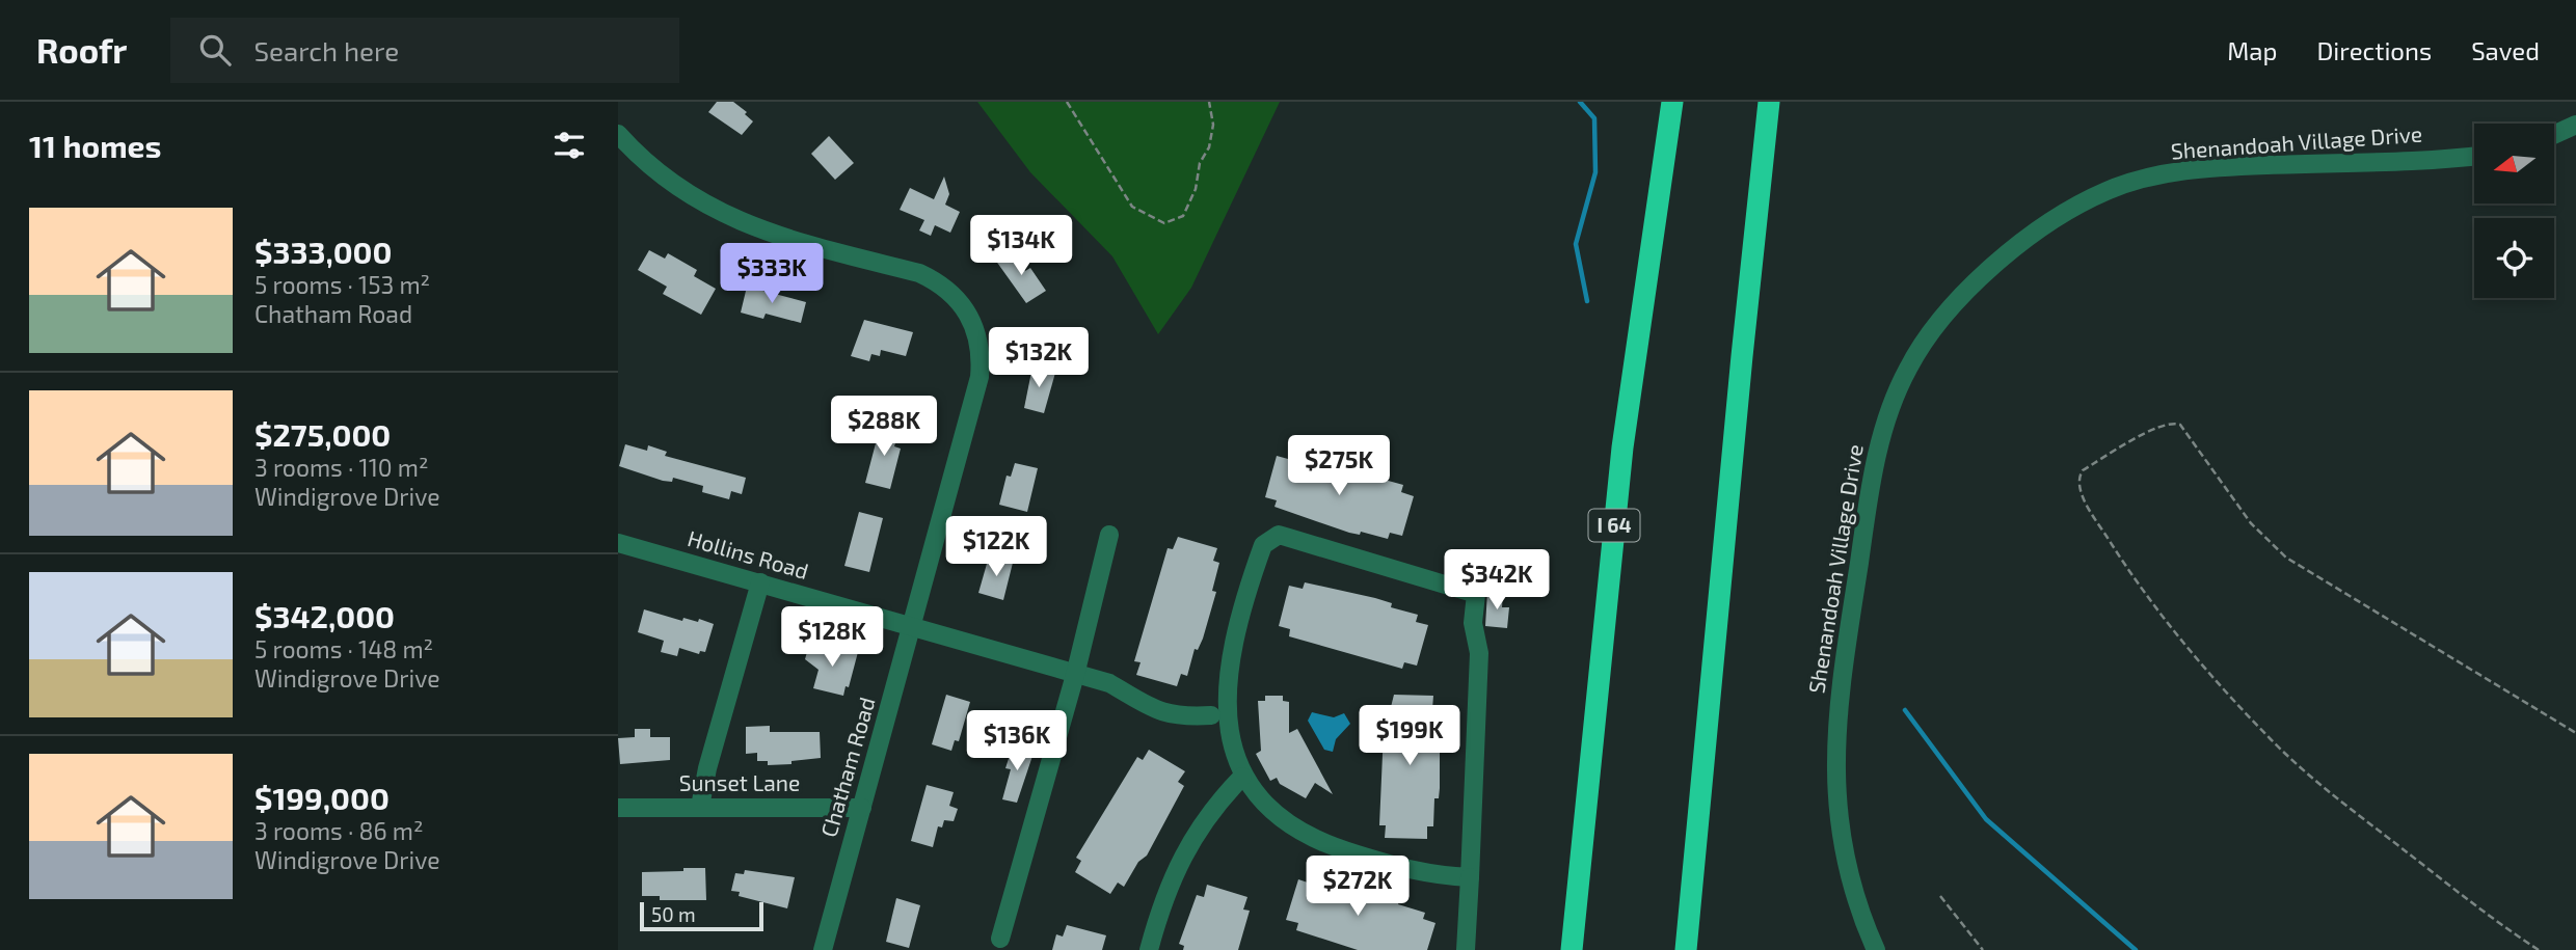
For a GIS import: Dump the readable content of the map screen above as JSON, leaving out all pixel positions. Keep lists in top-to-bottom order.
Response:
{
  "streets": {
    "highway": ["I 64"],
    "street": [
      "Shenandoah Village Drive",
      "Hollins Road",
      "Chatham Road",
      "Sunset Lane"
    ]
  },
  "crossings": [
    ["Hollins Road", "Chatham Road"],
    ["Chatham Road", "Sunset Lane"]
  ],
  "scale_bar": "50 m",
  "north": "left",
  "page": {
    "header": "Roofr",
    "search": "Search here",
    "nav": ["Map", "Directions", "Saved"],
    "heading": "11 homes",
    "list": [
      {
        "name": "$333,000",
        "note": "5 rooms · 153 m² · Chatham Road"
      },
      {
        "name": "$275,000",
        "note": "3 rooms · 110 m² · Windigrove Drive"
      },
      {
        "name": "$342,000",
        "note": "5 rooms · 148 m² · Windigrove Drive"
      },
      {
        "name": "$199,000",
        "note": "3 rooms · 86 m² · Windigrove Drive"
      }
    ],
    "price": [
      "$134K",
      "$333K",
      "$132K",
      "$288K",
      "$275K",
      "$122K",
      "$342K",
      "$128K",
      "$199K",
      "$136K",
      "$272K"
    ],
    "scale": "50 m"
  }
}
